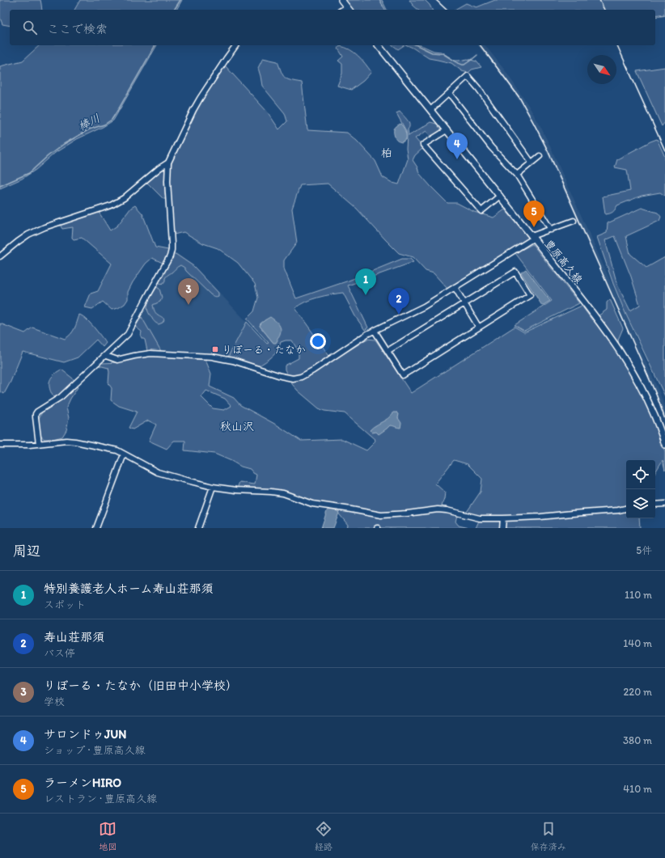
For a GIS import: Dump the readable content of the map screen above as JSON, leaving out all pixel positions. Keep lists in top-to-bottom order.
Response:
{
  "streets": {
    "main road": ["豊原高久線"]
  },
  "districts": ["柏", "秋山沢"],
  "water": ["棒川"],
  "places": {
    "transit": ["りぼーる・たなか"]
  },
  "north": "bottom right",
  "page": {
    "search": "ここで検索",
    "pins": [
      "4",
      "5",
      "1",
      "3",
      "2"
    ],
    "heading": ["周辺", "5件"],
    "list": [
      {
        "mark": "1",
        "name": "特別養護老人ホーム寿山荘那須",
        "note": "スポット",
        "value": "110 m"
      },
      {
        "mark": "2",
        "name": "寿山荘那須",
        "note": "バス停",
        "value": "140 m"
      },
      {
        "mark": "3",
        "name": "りぼーる・たなか（旧田中小学校）",
        "note": "学校",
        "value": "220 m"
      },
      {
        "mark": "4",
        "name": "サロンドゥJUN",
        "note": "ショップ · 豊原高久線",
        "value": "380 m"
      },
      {
        "mark": "5",
        "name": "ラーメンHIRO",
        "note": "レストラン · 豊原高久線",
        "value": "410 m"
      }
    ],
    "nav": ["地図", "経路", "保存済み"]
  }
}
